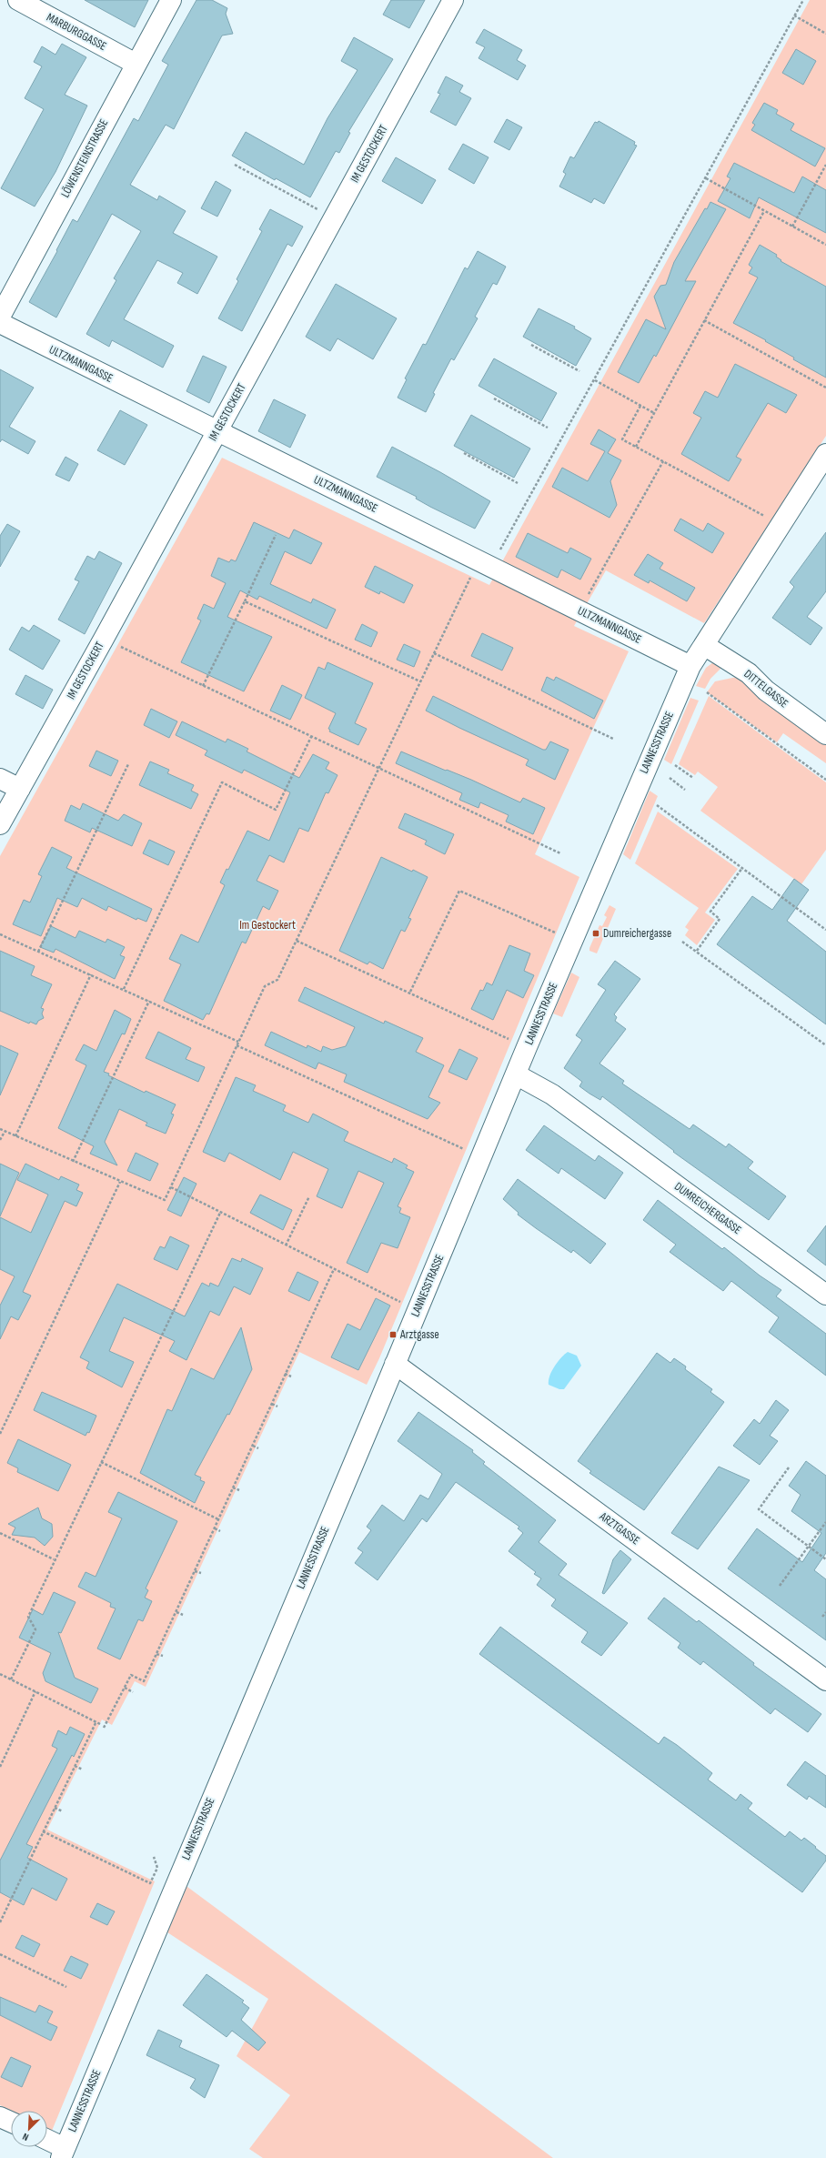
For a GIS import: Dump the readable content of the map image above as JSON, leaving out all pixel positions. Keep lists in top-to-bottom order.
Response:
{
  "streets": {
    "street": [
      "MARBURGGASSE",
      "IM GESTOCKERT",
      "LÖWENSTEINSTRASSE",
      "ULTZMANNGASSE",
      "DITTELGASSE",
      "LANNESSTRASSE",
      "DUMREICHERGASSE",
      "ARZTGASSE"
    ]
  },
  "crossings": [
    ["MARBURGGASSE", "LÖWENSTEINSTRASSE"],
    ["IM GESTOCKERT", "ULTZMANNGASSE"],
    ["ULTZMANNGASSE", "LANNESSTRASSE"],
    ["DITTELGASSE", "LANNESSTRASSE"],
    ["LANNESSTRASSE", "DUMREICHERGASSE"],
    ["LANNESSTRASSE", "ARZTGASSE"]
  ],
  "parks": ["Im Gestockert"],
  "places": {
    "transit": ["Dumreichergasse", "Arztgasse"]
  },
  "north": "bottom left"
}
